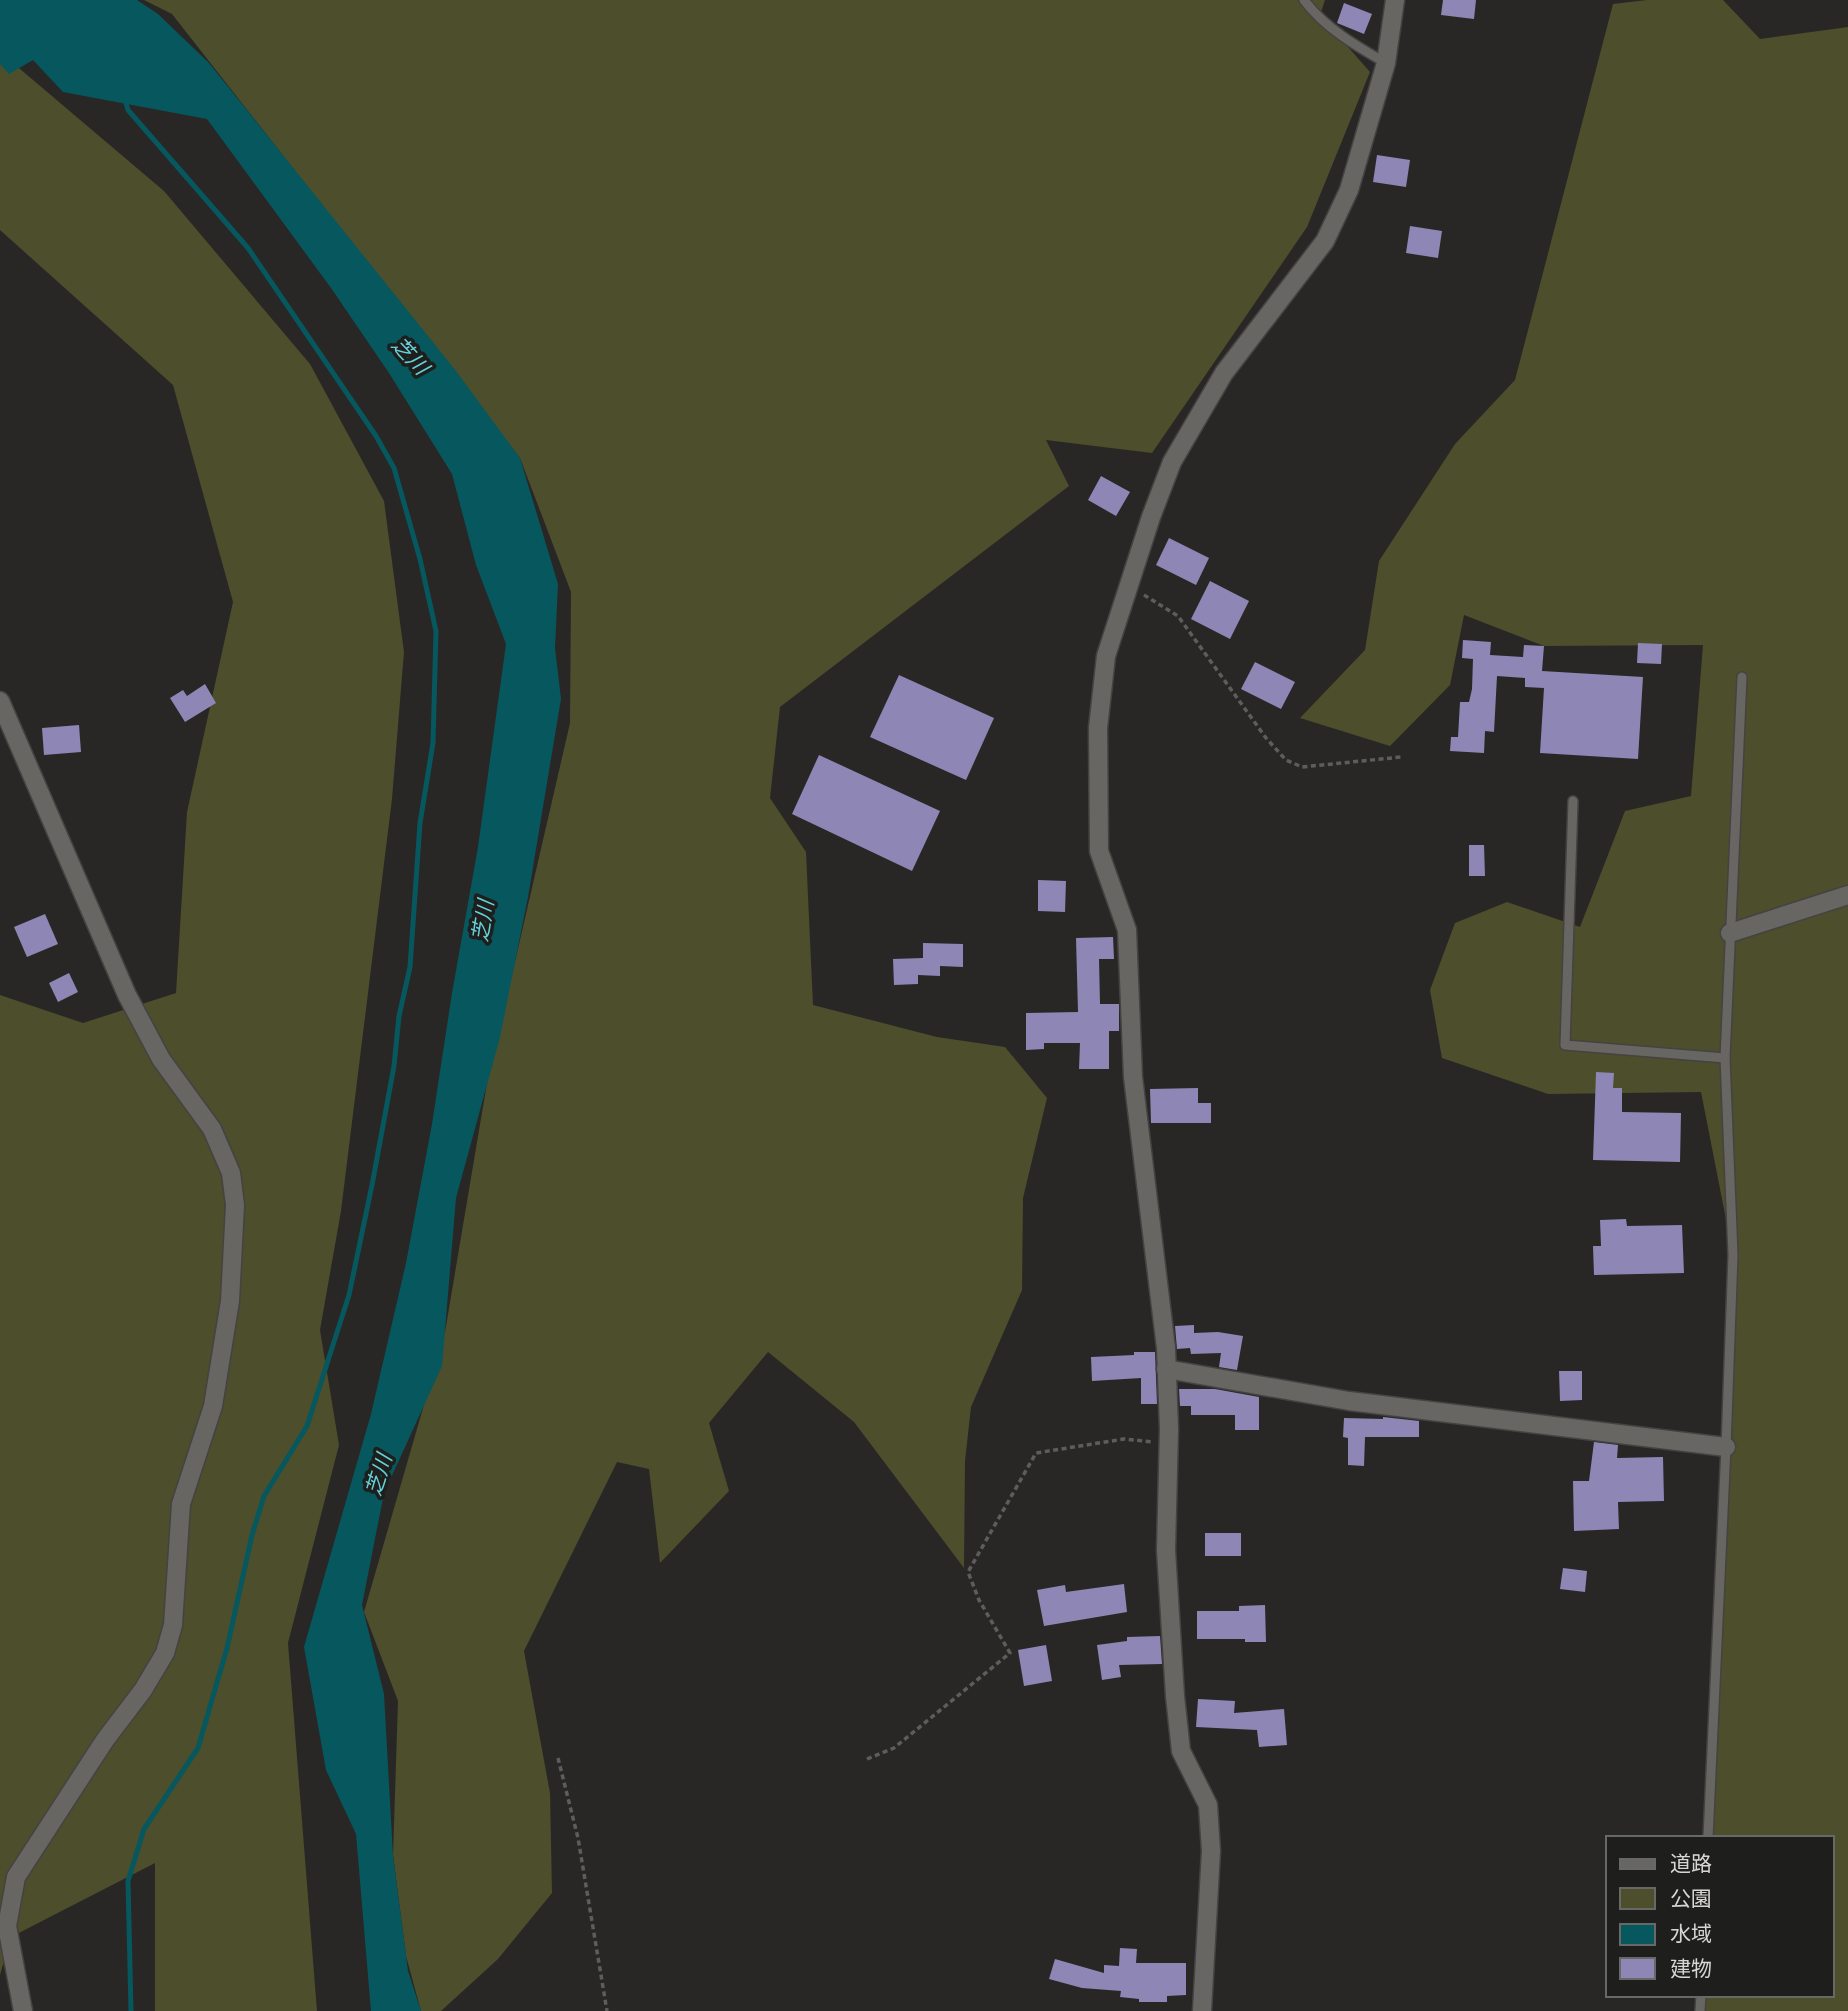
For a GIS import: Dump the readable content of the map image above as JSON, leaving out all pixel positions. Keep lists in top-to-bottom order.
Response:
{
  "water": ["芝川"],
  "legend": [
    "道路",
    "公園",
    "水域",
    "建物"
  ]
}
